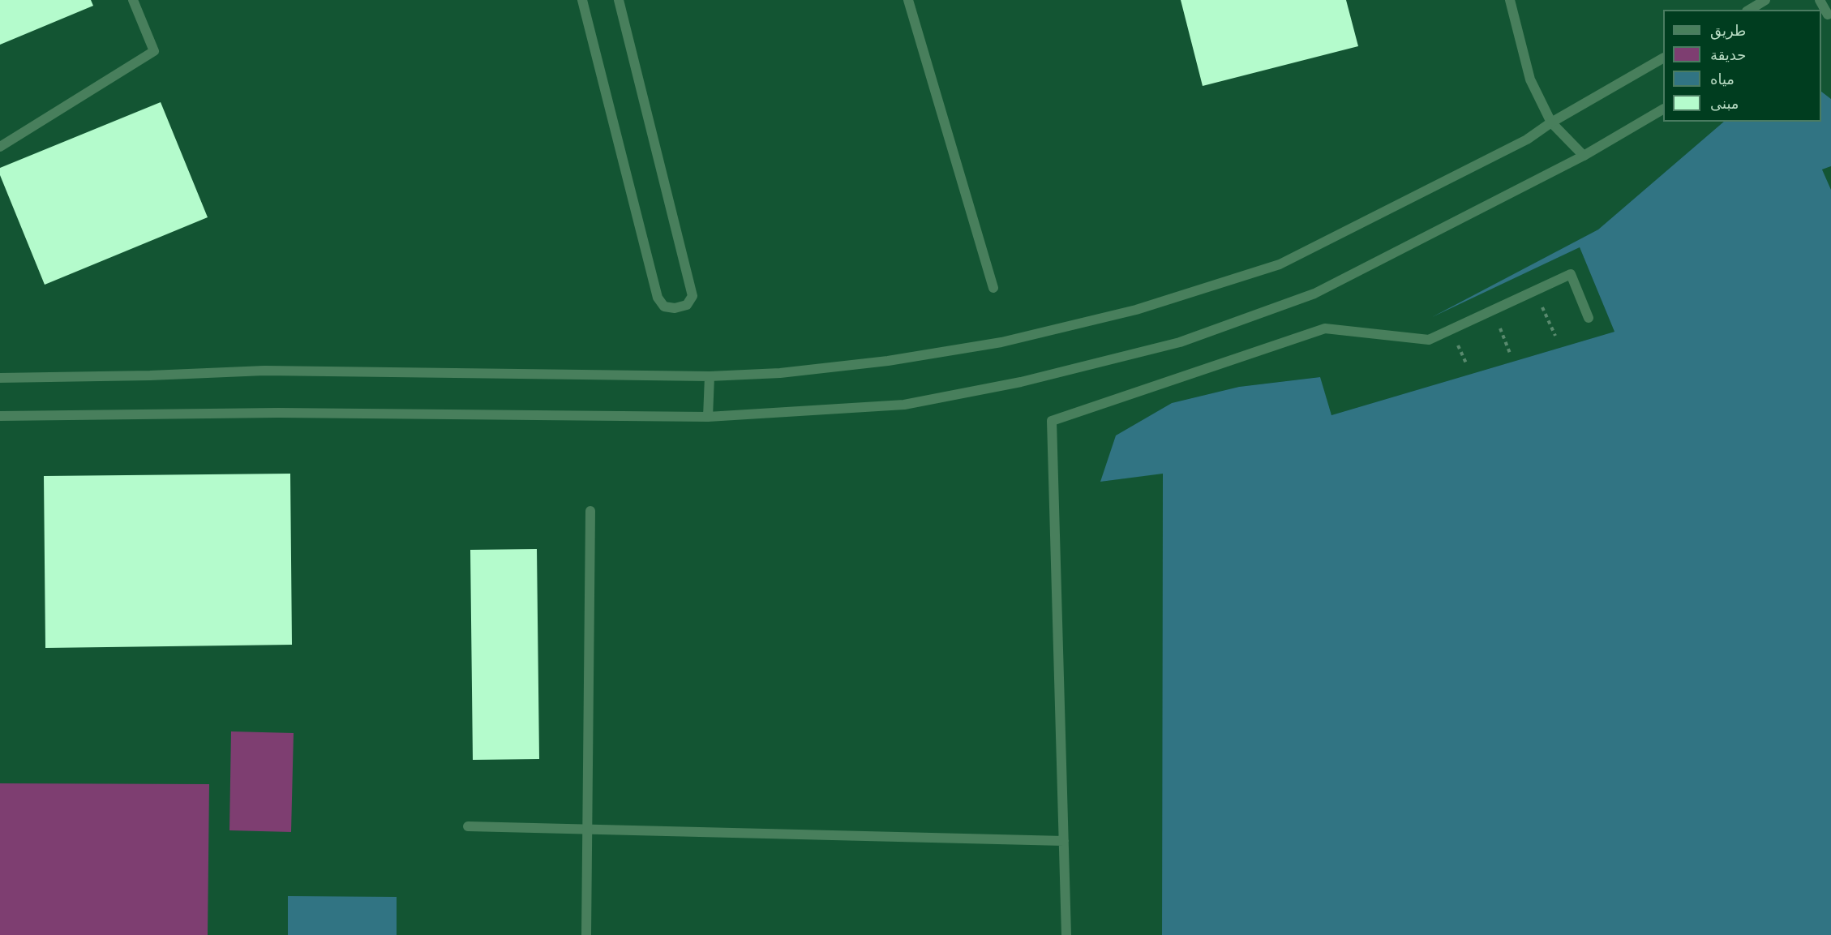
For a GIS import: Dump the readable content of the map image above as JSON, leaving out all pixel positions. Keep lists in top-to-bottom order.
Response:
{
  "legend": [
    "طريق",
    "حديقة",
    "مياه",
    "مبنى"
  ]
}
